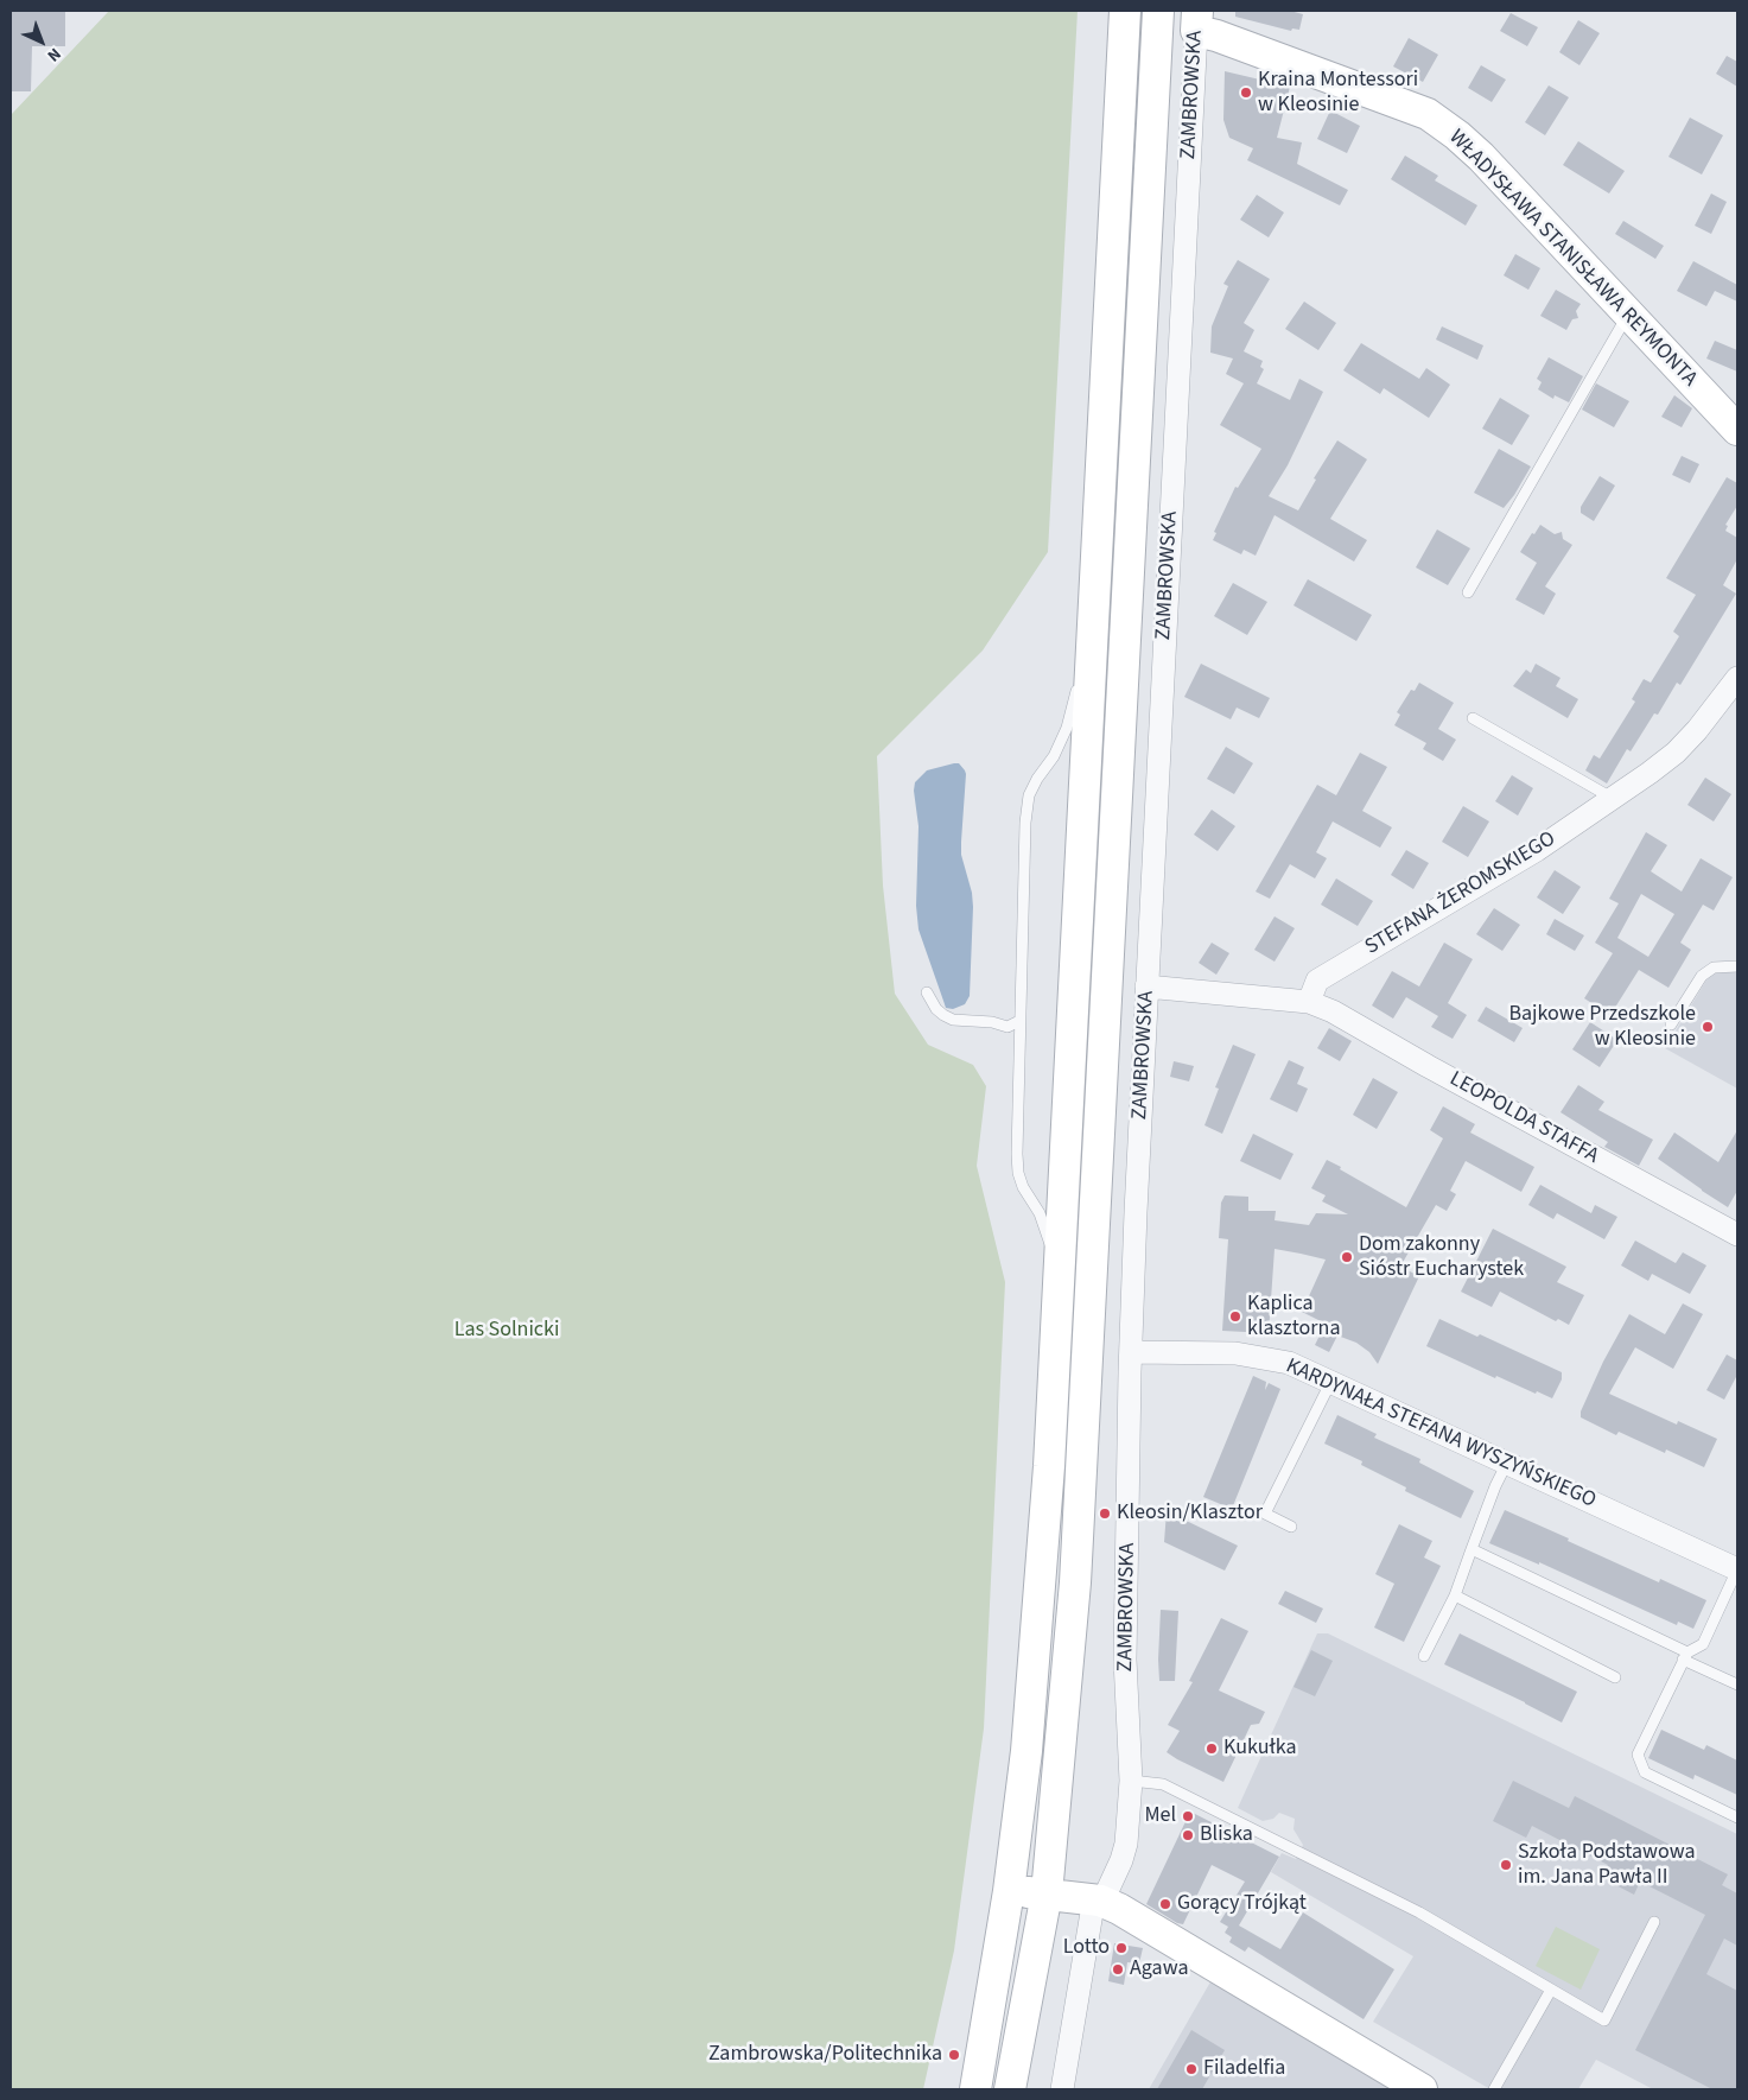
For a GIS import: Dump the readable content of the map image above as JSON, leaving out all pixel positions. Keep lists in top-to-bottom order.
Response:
{
  "streets": {
    "main road": ["ZAMBROWSKA", "WŁADYSŁAWA STANISŁAWA REYMONTA"],
    "street": ["STEFANA ŻEROMSKIEGO", "LEOPOLDA STAFFA", "KARDYNAŁA STEFANA WYSZYŃSKIEGO"]
  },
  "crossings": [
    ["ZAMBROWSKA", "WŁADYSŁAWA STANISŁAWA REYMONTA"],
    ["ZAMBROWSKA", "KARDYNAŁA STEFANA WYSZYŃSKIEGO"],
    ["STEFANA ŻEROMSKIEGO", "LEOPOLDA STAFFA"]
  ],
  "parks": ["Las Solnicki"],
  "places": [
    "Kraina Montessori w Kleosinie",
    "Bajkowe Przedszkole w Kleosinie",
    "Dom zakonny Sióstr Eucharystek",
    "Kaplica klasztorna",
    "Kleosin/Klasztor",
    "Kukułka",
    "Mel",
    "Bliska",
    "Szkoła Podstawowa im. Jana Pawła II",
    "Gorący Trójkąt",
    "Lotto",
    "Agawa",
    "Zambrowska/Politechnika",
    "Filadelfia"
  ],
  "north": "bottom right"
}
